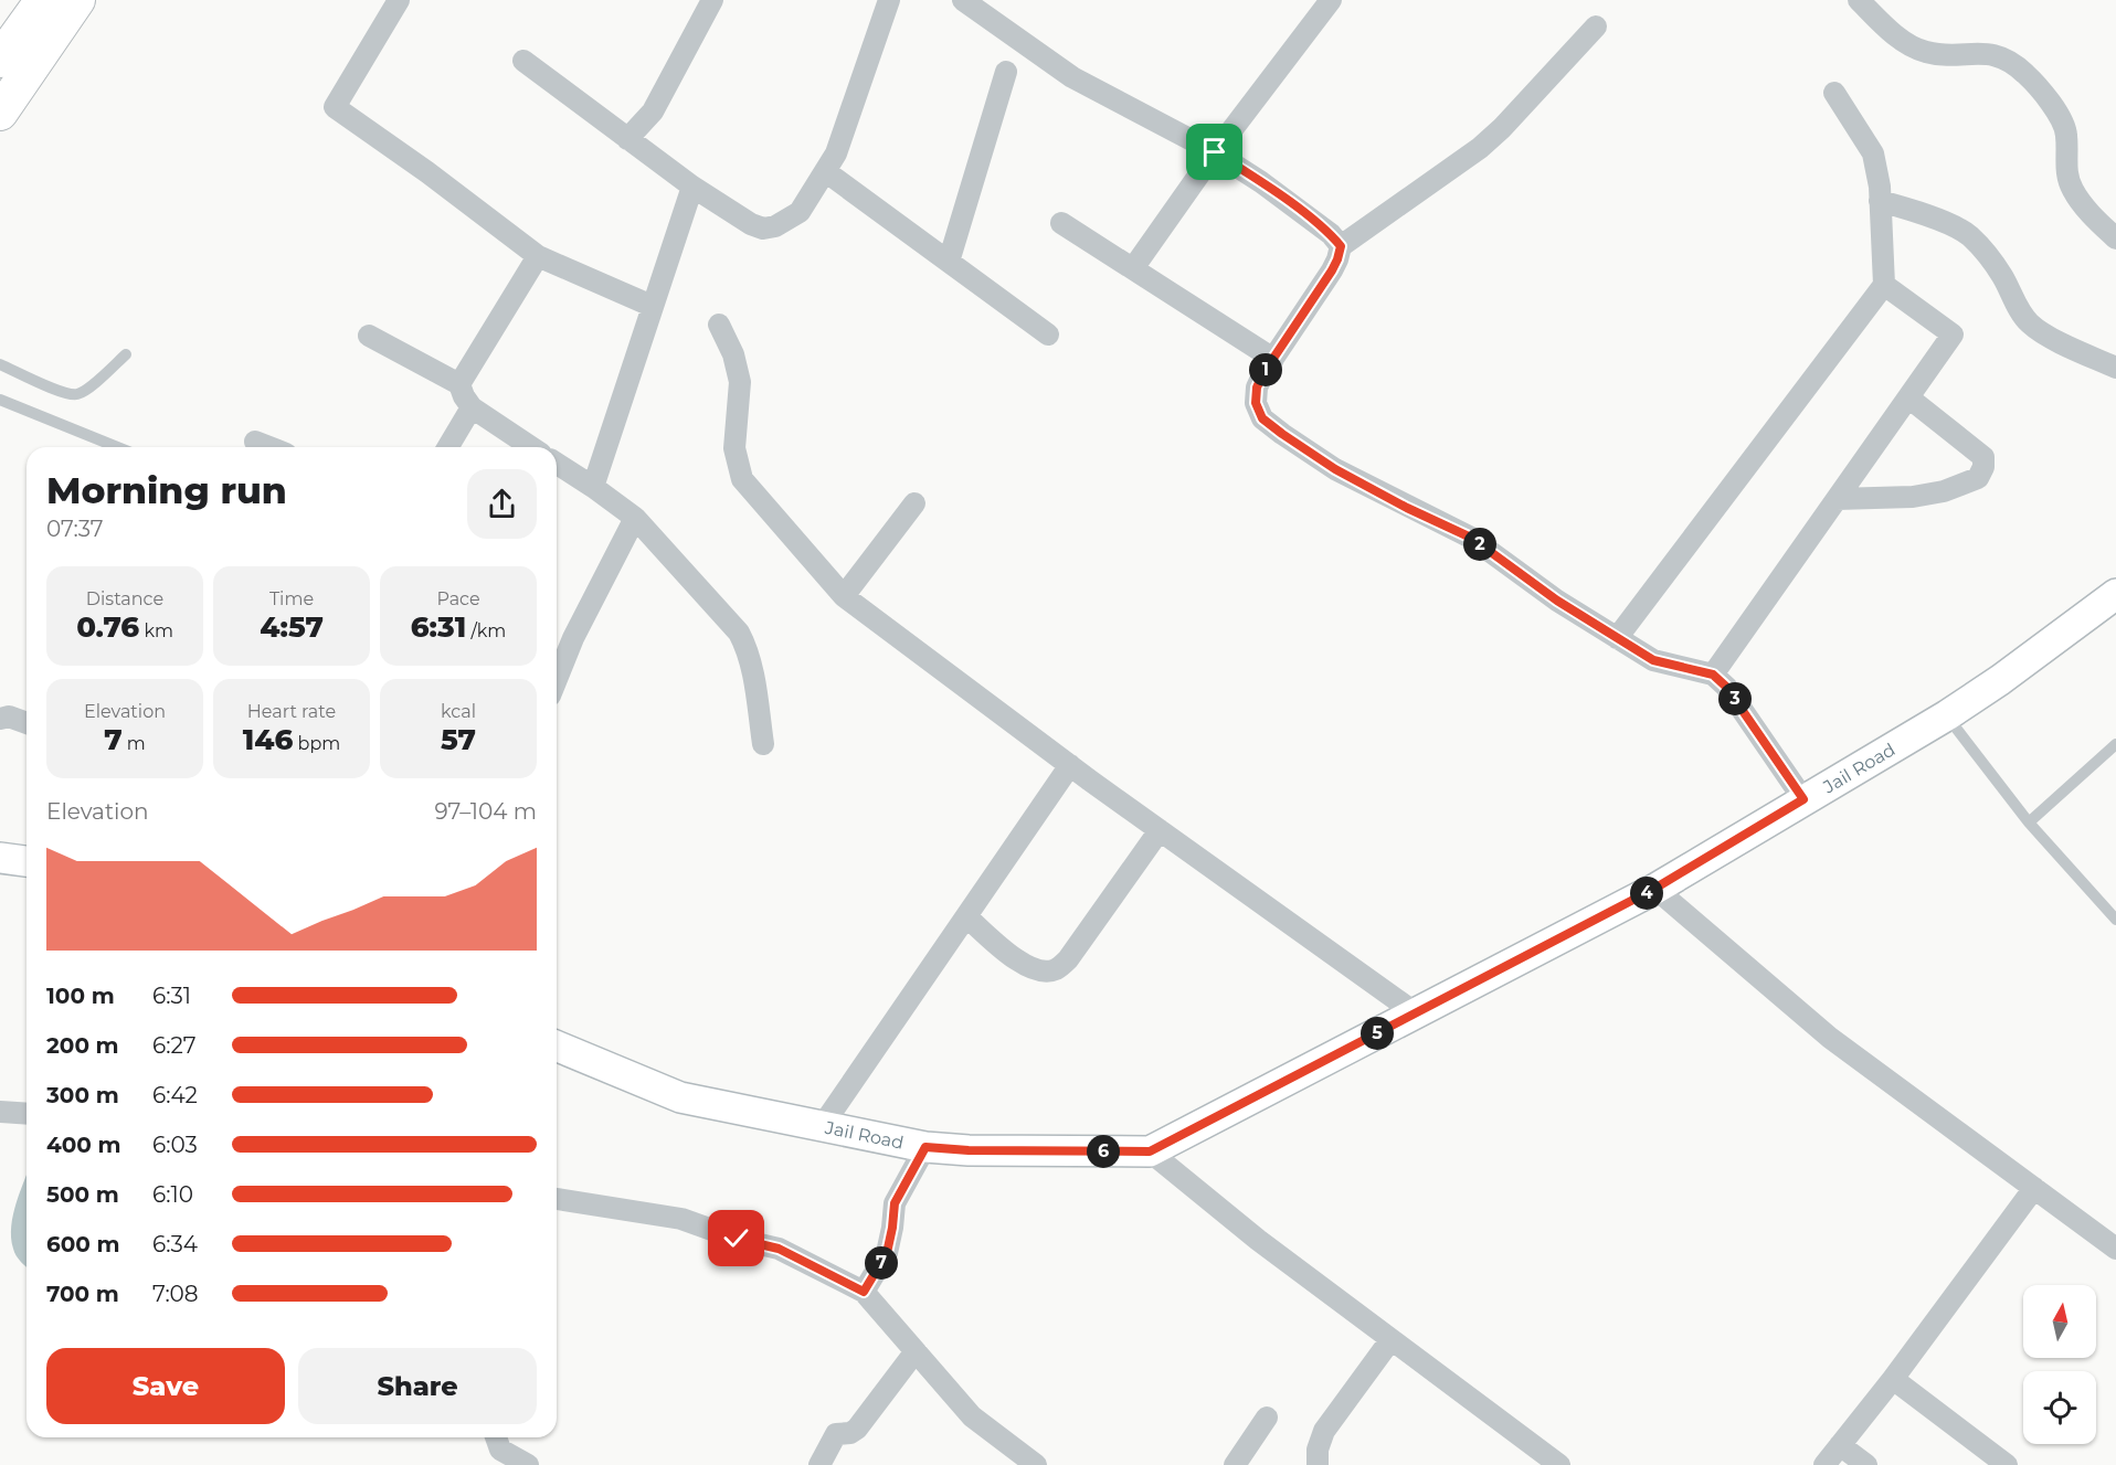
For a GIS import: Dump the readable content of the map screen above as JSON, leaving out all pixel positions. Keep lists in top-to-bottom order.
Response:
{
  "streets": {
    "street": ["Jail Road"]
  },
  "north": "top",
  "page": {
    "pins": [
      "1",
      "2",
      "3",
      "4",
      "5",
      "6",
      "7"
    ],
    "heading": ["Morning run", "07:37"],
    "stats": [
      ["Distance", "0.76 km"],
      ["Time", "4:57"],
      ["Pace", "6:31 /km"],
      ["Elevation", "7 m"],
      ["Heart rate", "146 bpm"],
      ["kcal", "57"]
    ],
    "chart": ["Elevation", "97–104 m"],
    "list": [
      {
        "name": "100 m",
        "note": "6:31"
      },
      {
        "name": "200 m",
        "note": "6:27"
      },
      {
        "name": "300 m",
        "note": "6:42"
      },
      {
        "name": "400 m",
        "note": "6:03"
      },
      {
        "name": "500 m",
        "note": "6:10"
      },
      {
        "name": "600 m",
        "note": "6:34"
      },
      {
        "name": "700 m",
        "note": "7:08"
      }
    ],
    "buttons": ["Save", "Share"]
  }
}
